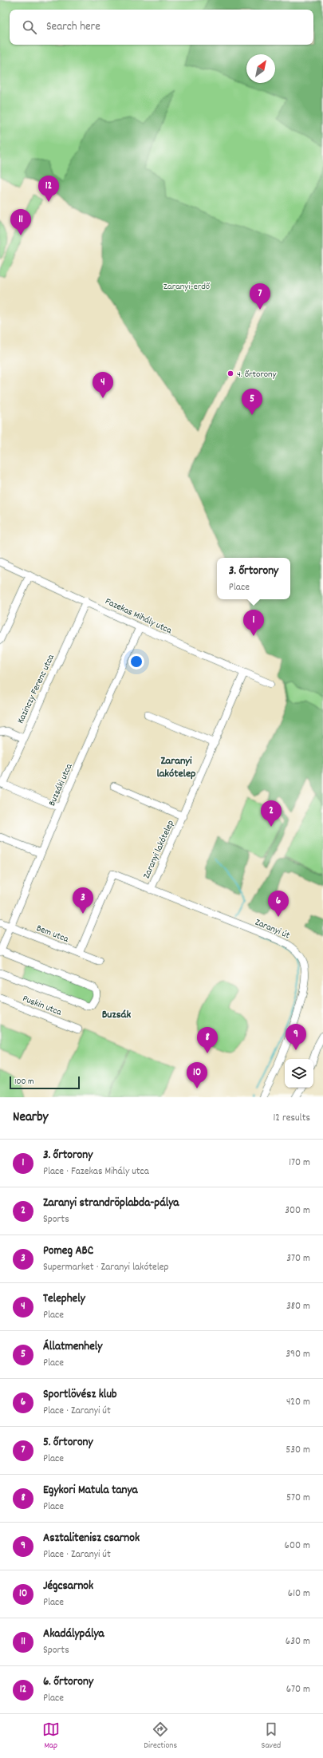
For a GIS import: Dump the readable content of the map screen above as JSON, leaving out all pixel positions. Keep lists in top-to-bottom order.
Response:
{
  "streets": {
    "street": [
      "Fazekas Mihály utca",
      "Kazinczy Ferenc utca",
      "Buzsáki utca",
      "Zaranyi lakótelep",
      "Zaranyi út",
      "Bem utca",
      "Puskin utca"
    ]
  },
  "crossings": [
    ["Fazekas Mihály utca", "Kazinczy Ferenc utca"],
    ["Fazekas Mihály utca", "Buzsáki utca"],
    ["Fazekas Mihály utca", "Zaranyi lakótelep"],
    ["Buzsáki utca", "Bem utca"],
    ["Zaranyi lakótelep", "Zaranyi út"],
    ["Zaranyi út", "Bem utca"]
  ],
  "districts": ["Zaranyi lakótelep", "Buzsák"],
  "parks": ["Zaranyi-erdő"],
  "places": ["4. őrtorony"],
  "scale_bar": "100 m",
  "north": "top right",
  "page": {
    "search": "Search here",
    "pins": [
      "12",
      "11",
      "7",
      "4",
      "5",
      "1",
      "2",
      "3",
      "6",
      "9",
      "8",
      "10"
    ],
    "popup": ["3. őrtorony", "Place"],
    "scale": "100 m",
    "heading": ["Nearby", "12 results"],
    "list": [
      {
        "mark": "1",
        "name": "3. őrtorony",
        "note": "Place · Fazekas Mihály utca",
        "value": "170 m"
      },
      {
        "mark": "2",
        "name": "Zaranyi strandröplabda-pálya",
        "note": "Sports",
        "value": "300 m"
      },
      {
        "mark": "3",
        "name": "Pomeg ABC",
        "note": "Supermarket · Zaranyi lakótelep",
        "value": "370 m"
      },
      {
        "mark": "4",
        "name": "Telephely",
        "note": "Place",
        "value": "380 m"
      },
      {
        "mark": "5",
        "name": "Állatmenhely",
        "note": "Place",
        "value": "390 m"
      },
      {
        "mark": "6",
        "name": "Sportlövész klub",
        "note": "Place · Zaranyi út",
        "value": "420 m"
      },
      {
        "mark": "7",
        "name": "5. őrtorony",
        "note": "Place",
        "value": "530 m"
      },
      {
        "mark": "8",
        "name": "Egykori Matula tanya",
        "note": "Place",
        "value": "570 m"
      },
      {
        "mark": "9",
        "name": "Asztalitenisz csarnok",
        "note": "Place · Zaranyi út",
        "value": "600 m"
      },
      {
        "mark": "10",
        "name": "Jégcsarnok",
        "note": "Place",
        "value": "610 m"
      },
      {
        "mark": "11",
        "name": "Akadálypálya",
        "note": "Sports",
        "value": "630 m"
      },
      {
        "mark": "12",
        "name": "6. őrtorony",
        "note": "Place",
        "value": "670 m"
      }
    ],
    "nav": ["Map", "Directions", "Saved"]
  }
}
